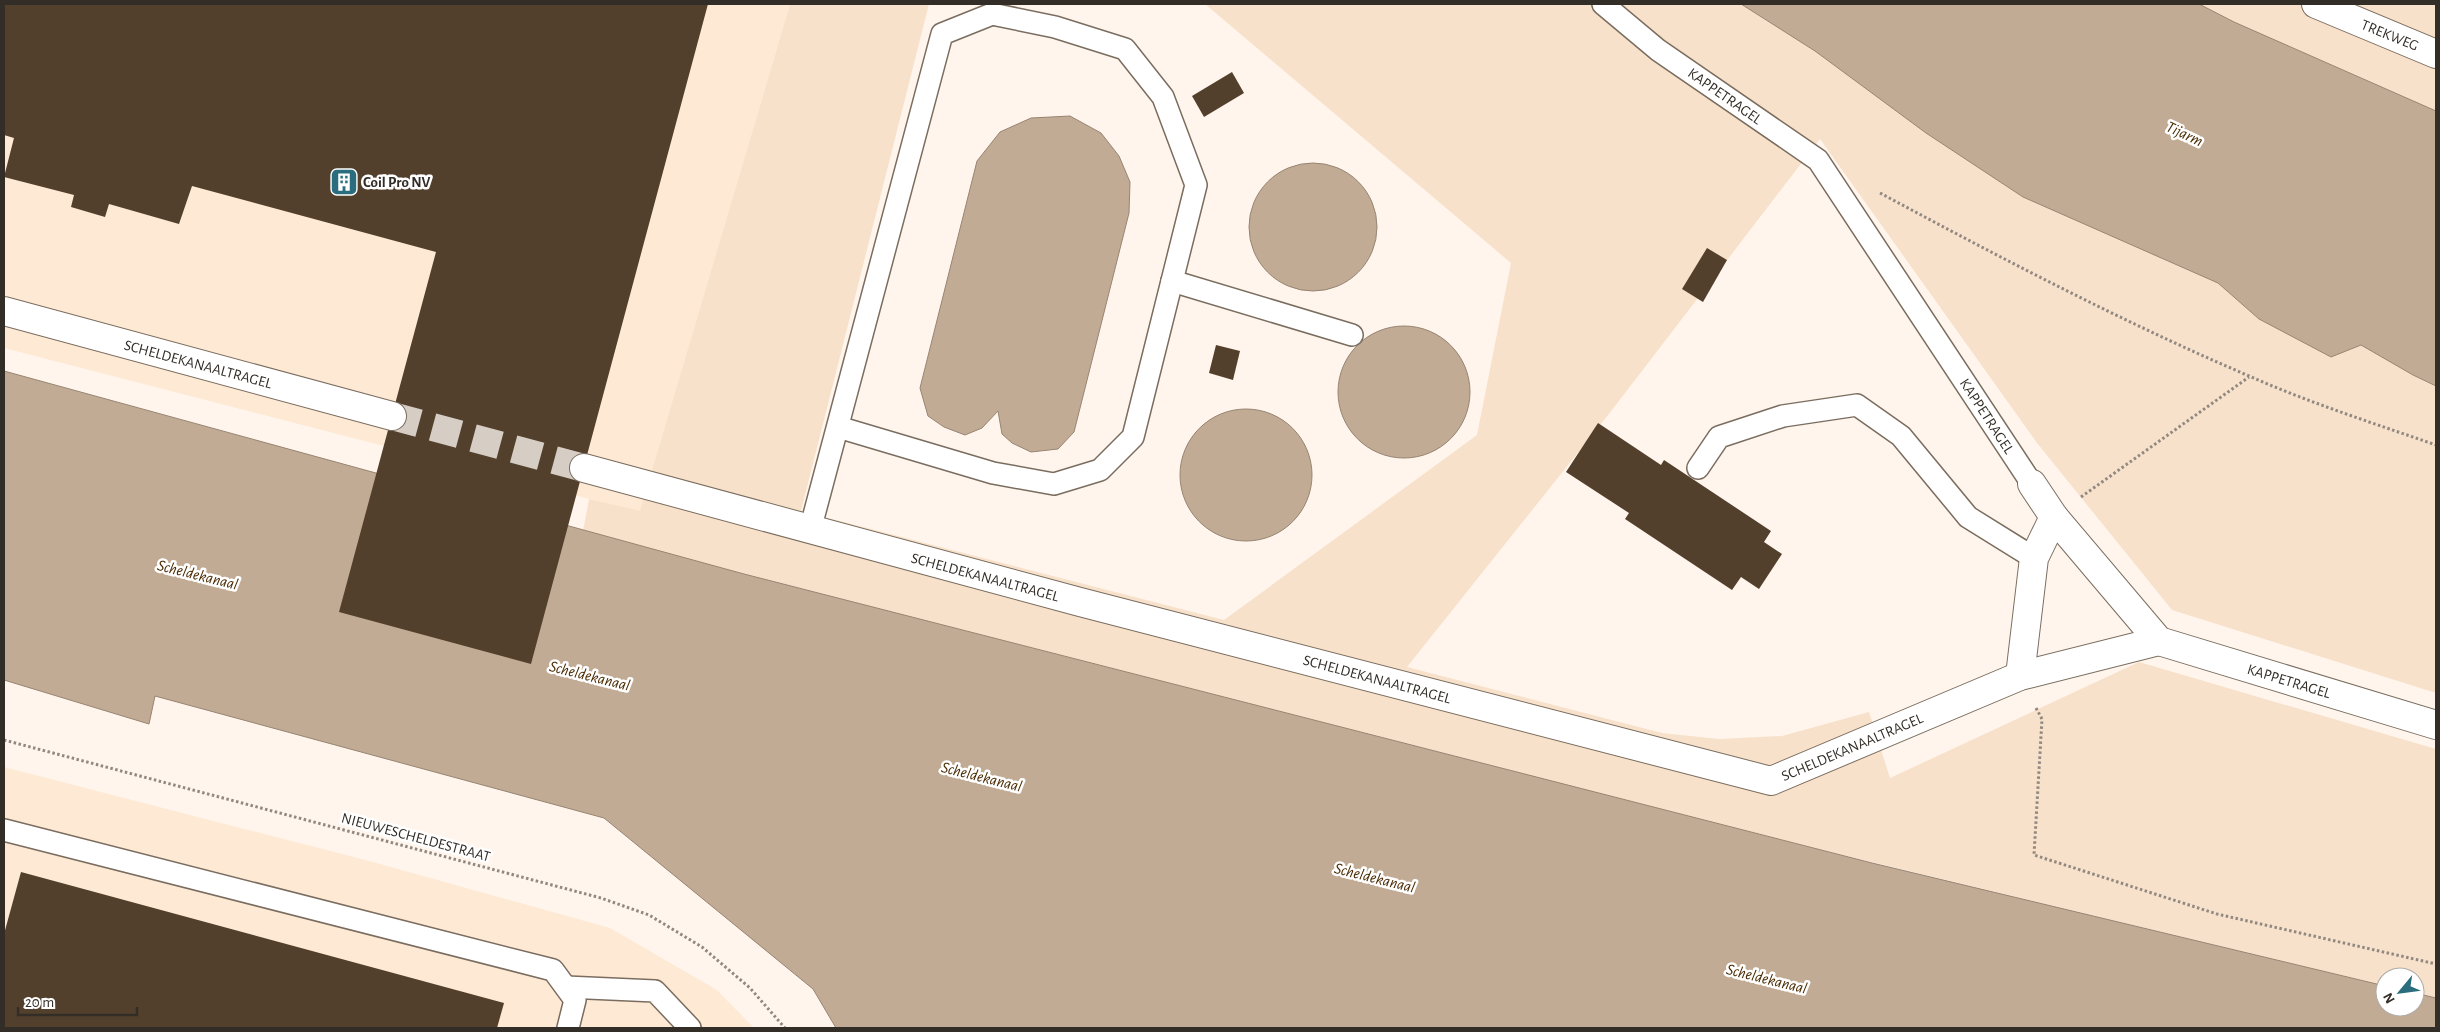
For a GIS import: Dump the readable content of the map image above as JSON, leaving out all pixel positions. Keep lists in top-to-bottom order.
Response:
{
  "streets": {
    "street": ["TREKWEG", "KAPPETRAGEL", "SCHELDEKANAALTRAGEL"],
    "path": ["NIEUWESCHELDESTRAAT"]
  },
  "crossings": [
    ["KAPPETRAGEL", "SCHELDEKANAALTRAGEL"]
  ],
  "water": ["Tijarm", "Scheldekanaal"],
  "places": {
    "building": ["Coil Pro NV"]
  },
  "scale_bar": "20 m",
  "north": "bottom left"
}
